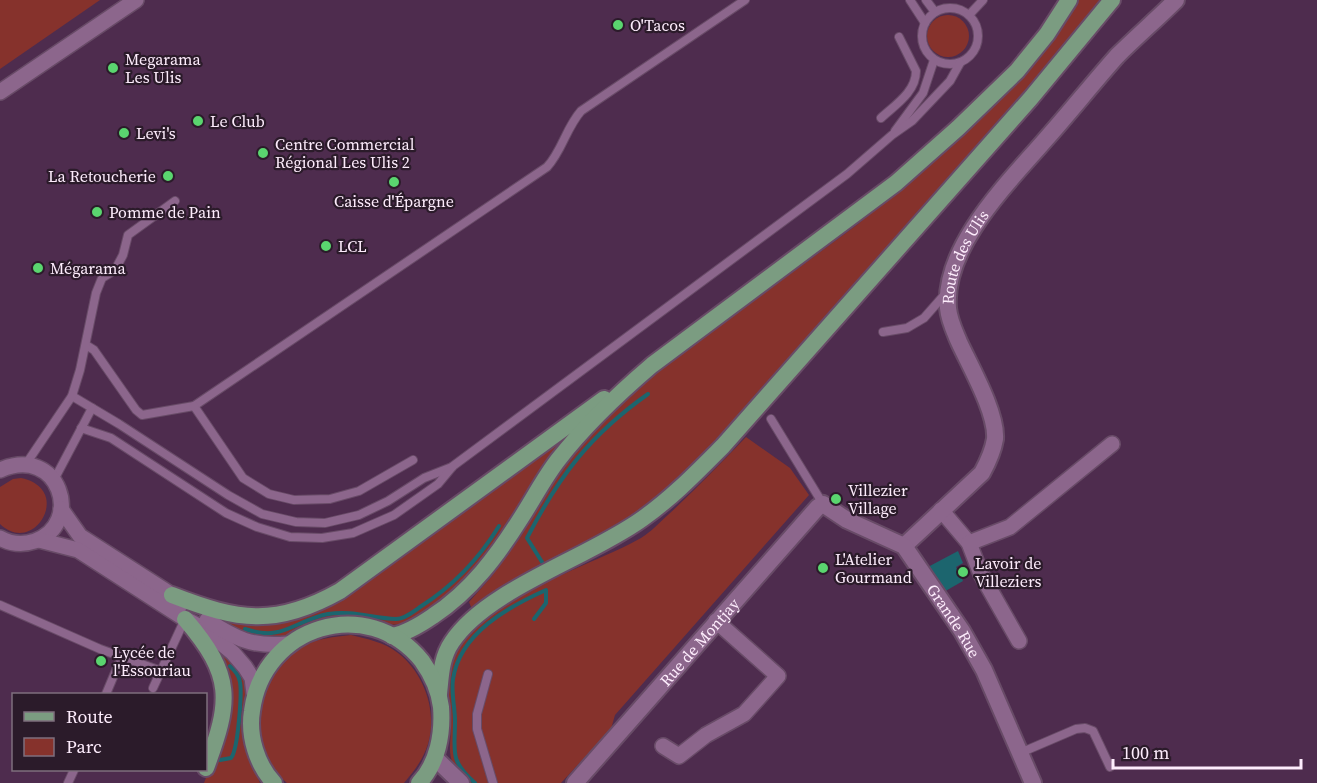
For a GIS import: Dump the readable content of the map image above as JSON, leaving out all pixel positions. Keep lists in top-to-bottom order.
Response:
{
  "streets": {
    "street": ["Route des Ulis", "Grande Rue", "Rue de Montjay"]
  },
  "crossings": [
    ["Route des Ulis", "Grande Rue"],
    ["Grande Rue", "Rue de Montjay"]
  ],
  "places": [
    "O'Tacos",
    "Megarama Les Ulis",
    "Le Club",
    "Levi's",
    "Centre Commercial Régional Les Ulis 2",
    "La Retoucherie",
    "Caisse d'Épargne",
    "Pomme de Pain",
    "LCL",
    "Mégarama",
    "Villezier Village",
    "L'Atelier Gourmand",
    "Lavoir de Villeziers",
    "Lycée de l'Essouriau"
  ],
  "legend": ["Route", "Parc"],
  "scale_bar": "100 m"
}
